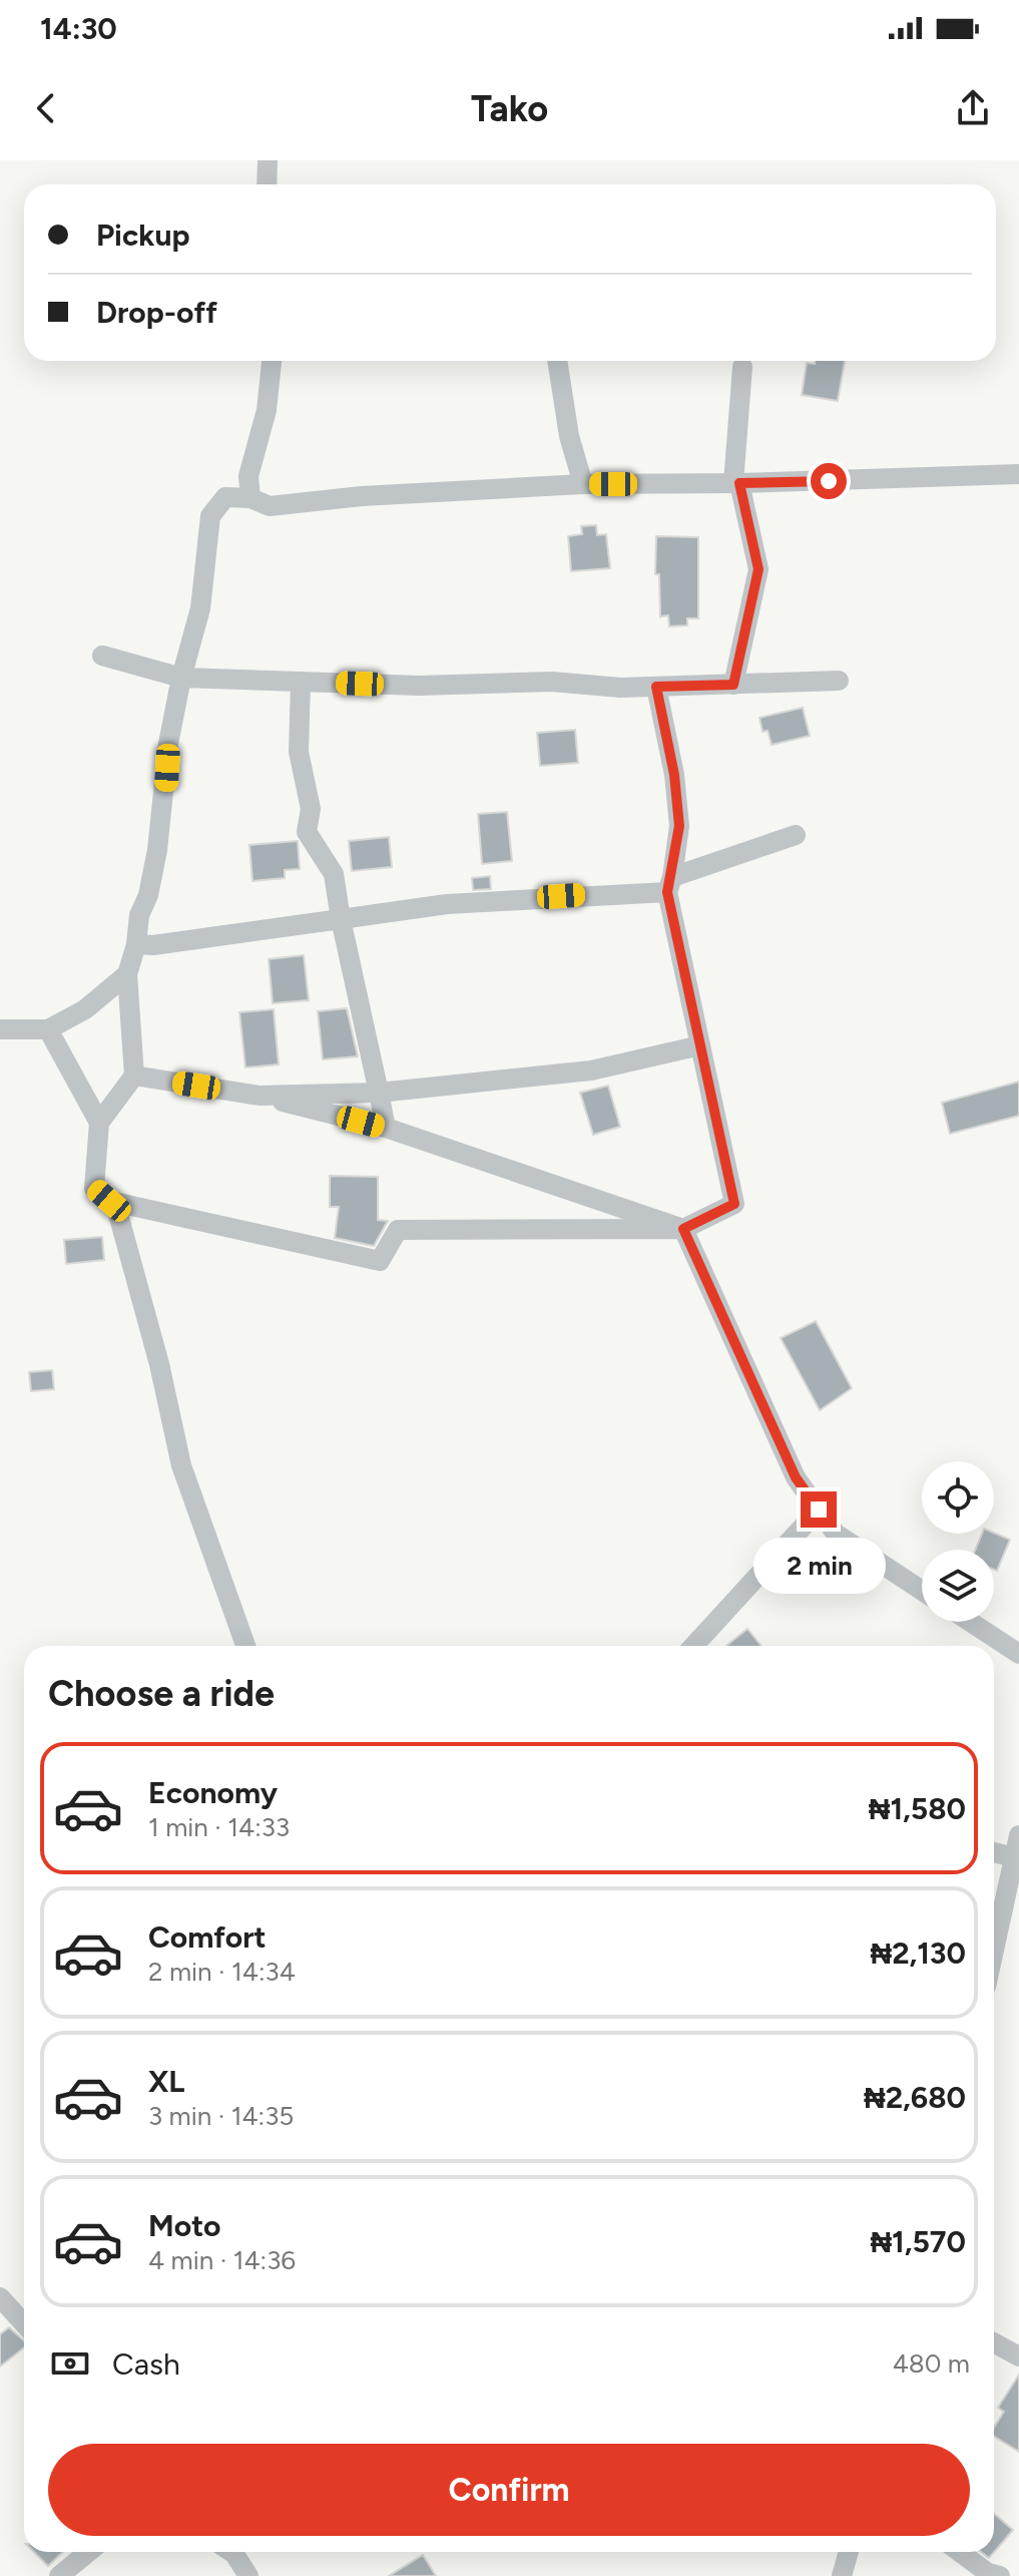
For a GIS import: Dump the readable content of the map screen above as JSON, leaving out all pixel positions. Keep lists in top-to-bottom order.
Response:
{
  "page": {
    "status": "14:30",
    "header": "Tako",
    "banner": ["Pickup", "Drop-off"],
    "bubble": "2 min",
    "heading": "Choose a ride",
    "list": [
      {
        "name": "Economy",
        "note": "1 min · 14:33",
        "value": "₦1,580"
      },
      {
        "name": "Comfort",
        "note": "2 min · 14:34",
        "value": "₦2,130"
      },
      {
        "name": "XL",
        "note": "3 min · 14:35",
        "value": "₦2,680"
      },
      {
        "name": "Moto",
        "note": "4 min · 14:36",
        "value": "₦1,570"
      }
    ],
    "pay": ["Cash", "480 m"],
    "buttons": "Confirm"
  }
}
